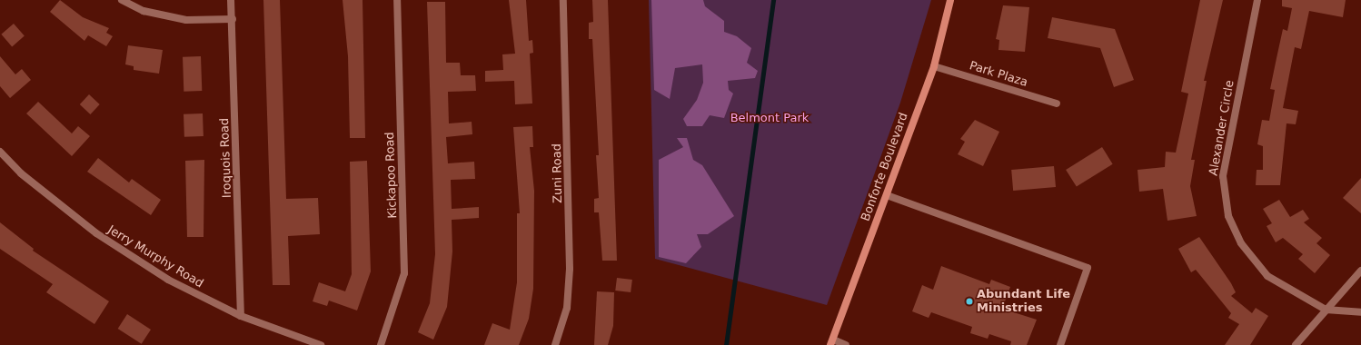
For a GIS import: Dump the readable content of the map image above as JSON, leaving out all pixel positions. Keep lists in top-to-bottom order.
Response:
{
  "streets": {
    "main road": ["Bonforte Boulevard"],
    "street": [
      "Park Plaza",
      "Alexander Circle",
      "Iroquois Road",
      "Zuni Road",
      "Kickapoo Road",
      "Jerry Murphy Road"
    ]
  },
  "crossings": [
    ["Park Plaza", "Bonforte Boulevard"],
    ["Iroquois Road", "Jerry Murphy Road"]
  ],
  "parks": ["Belmont Park"],
  "places": ["Abundant Life Ministries"]
}
